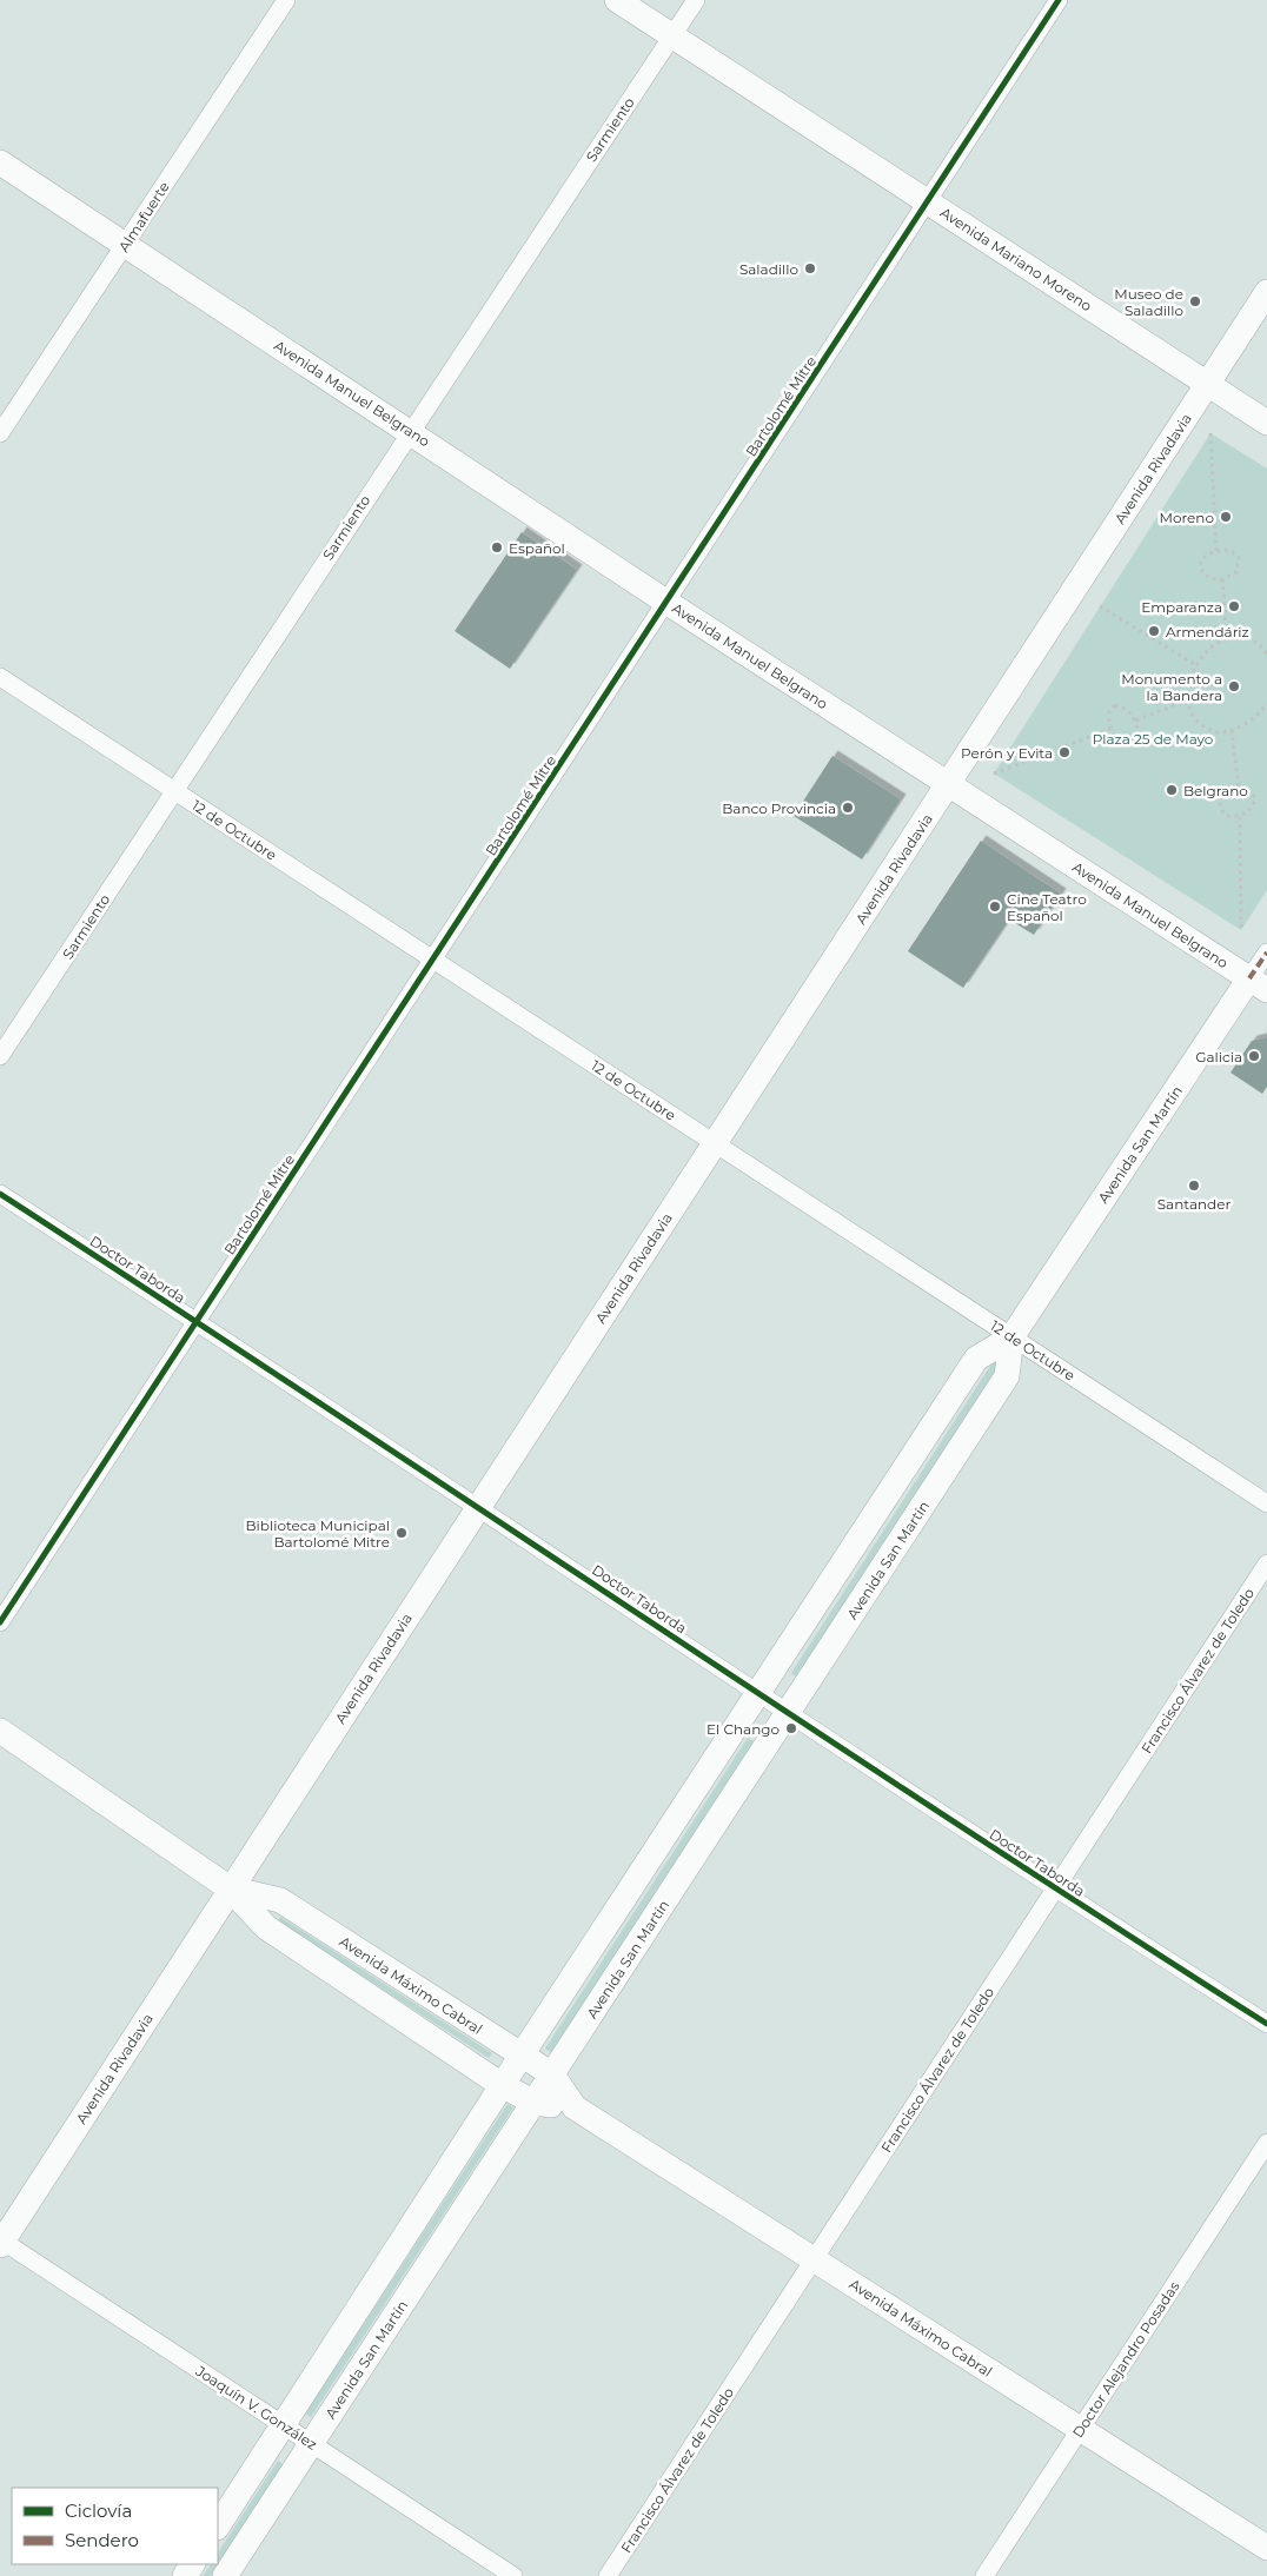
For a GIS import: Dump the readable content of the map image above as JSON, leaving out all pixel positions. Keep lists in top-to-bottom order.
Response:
{
  "streets": {
    "main road": [
      "Avenida Mariano Moreno",
      "Avenida Manuel Belgrano",
      "Avenida Rivadavia",
      "Avenida San Martín",
      "Avenida Máximo Cabral"
    ],
    "street": [
      "Sarmiento",
      "Almafuerte",
      "Bartolomé Mitre",
      "12 de Octubre",
      "Doctor Taborda",
      "Francisco Álvarez de Toledo",
      "Doctor Alejandro Posadas",
      "Joaquín V. González"
    ]
  },
  "crossings": [
    ["Sarmiento", "Avenida Mariano Moreno"],
    ["Sarmiento", "Avenida Manuel Belgrano"],
    ["Sarmiento", "12 de Octubre"],
    ["Almafuerte", "Avenida Manuel Belgrano"],
    ["Avenida Mariano Moreno", "Bartolomé Mitre"],
    ["Avenida Mariano Moreno", "Avenida Rivadavia"],
    ["Avenida Manuel Belgrano", "Bartolomé Mitre"],
    ["Avenida Manuel Belgrano", "Avenida Rivadavia"],
    ["Avenida Manuel Belgrano", "Avenida San Martín"],
    ["Bartolomé Mitre", "12 de Octubre"],
    ["Bartolomé Mitre", "Doctor Taborda"],
    ["Avenida Rivadavia", "12 de Octubre"],
    ["Avenida Rivadavia", "Doctor Taborda"],
    ["Avenida Rivadavia", "Avenida Máximo Cabral"],
    ["Avenida Rivadavia", "Joaquín V. González"],
    ["12 de Octubre", "Avenida San Martín"],
    ["Avenida San Martín", "Doctor Taborda"],
    ["Avenida San Martín", "Avenida Máximo Cabral"],
    ["Avenida San Martín", "Joaquín V. González"],
    ["Doctor Taborda", "Francisco Álvarez de Toledo"],
    ["Francisco Álvarez de Toledo", "Avenida Máximo Cabral"],
    ["Avenida Máximo Cabral", "Doctor Alejandro Posadas"]
  ],
  "parks": ["Plaza 25 de Mayo"],
  "places": [
    "Saladillo",
    "Museo de Saladillo",
    "Moreno",
    "Español",
    "Emparanza",
    "Armendáriz",
    "Monumento a la Bandera",
    "Perón y Evita",
    "Belgrano",
    "Banco Provincia",
    "Cine Teatro Español",
    "Galicia",
    "Santander",
    "Biblioteca Municipal Bartolomé Mitre",
    "El Chango"
  ],
  "legend": ["Ciclovía", "Sendero"]
}
